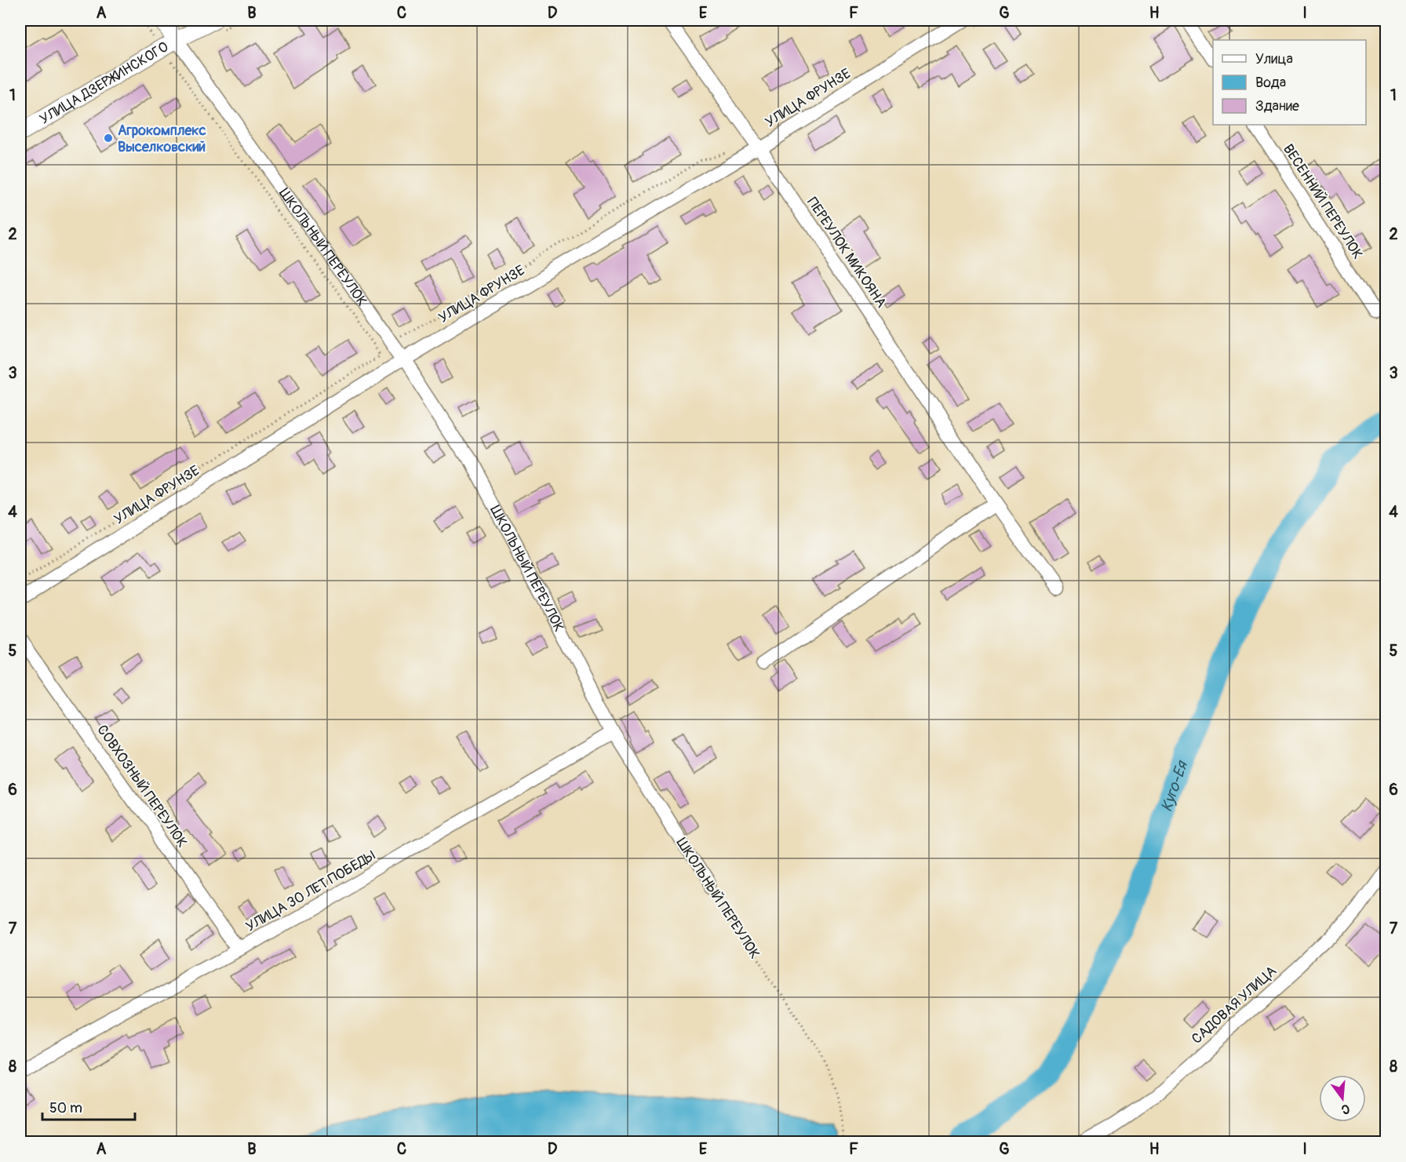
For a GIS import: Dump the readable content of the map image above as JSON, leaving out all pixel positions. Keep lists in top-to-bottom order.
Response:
{
  "streets": {
    "street": [
      "УЛИЦА ДЗЕРЖИНСКОГО",
      "УЛИЦА ФРУНЗЕ",
      "ВЕСЕННИЙ ПЕРЕУЛОК",
      "ШКОЛЬНЫЙ ПЕРЕУЛОК",
      "ПЕРЕУЛОК МИКОЯНА",
      "СОВХОЗНЫЙ ПЕРЕУЛОК",
      "УЛИЦА 30 ЛЕТ ПОБЕДЫ",
      "САДОВАЯ УЛИЦА"
    ]
  },
  "crossings": [
    ["УЛИЦА ДЗЕРЖИНСКОГО", "ШКОЛЬНЫЙ ПЕРЕУЛОК"],
    ["УЛИЦА ФРУНЗЕ", "ШКОЛЬНЫЙ ПЕРЕУЛОК"],
    ["УЛИЦА ФРУНЗЕ", "ПЕРЕУЛОК МИКОЯНА"],
    ["ШКОЛЬНЫЙ ПЕРЕУЛОК", "УЛИЦА 30 ЛЕТ ПОБЕДЫ"],
    ["СОВХОЗНЫЙ ПЕРЕУЛОК", "УЛИЦА 30 ЛЕТ ПОБЕДЫ"]
  ],
  "water": ["Куго-Ея"],
  "places": ["Агрокомплекс Выселковский"],
  "legend": ["Улица", "Вода", "Здание"],
  "scale_bar": "50 m",
  "north": "bottom",
  "grid": {
    "columns": [
      "A",
      "B",
      "C",
      "D",
      "E",
      "F",
      "G",
      "H",
      "I"
    ],
    "rows": [
      "1",
      "2",
      "3",
      "4",
      "5",
      "6",
      "7",
      "8"
    ]
  }
}
